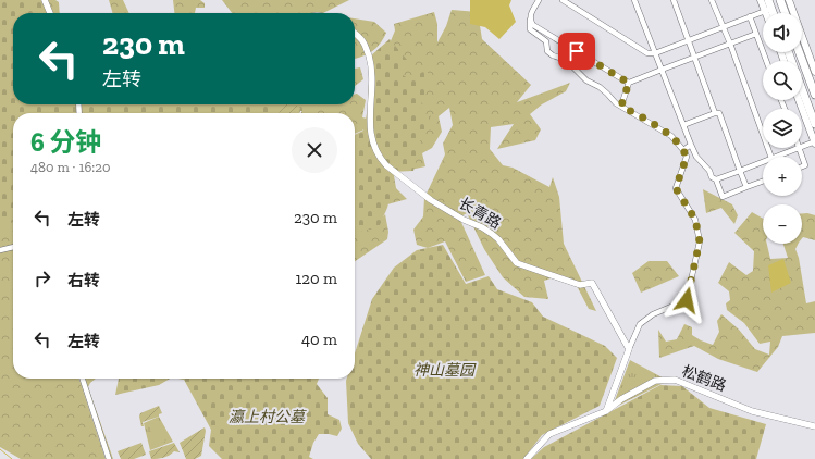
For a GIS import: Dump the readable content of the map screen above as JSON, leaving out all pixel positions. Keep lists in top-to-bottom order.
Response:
{
  "streets": {
    "street": ["长青路", "松鹤路"]
  },
  "parks": ["神山墓园", "瀛上村公墓"],
  "page": {
    "map_buttons": ["+", "−"],
    "turn": ["230 m", "左转"],
    "heading": ["6 分钟", "480 m · 16:20"],
    "list": [
      {
        "name": "左转",
        "value": "230 m"
      },
      {
        "name": "右转",
        "value": "120 m"
      },
      {
        "name": "左转",
        "value": "40 m"
      }
    ]
  }
}
